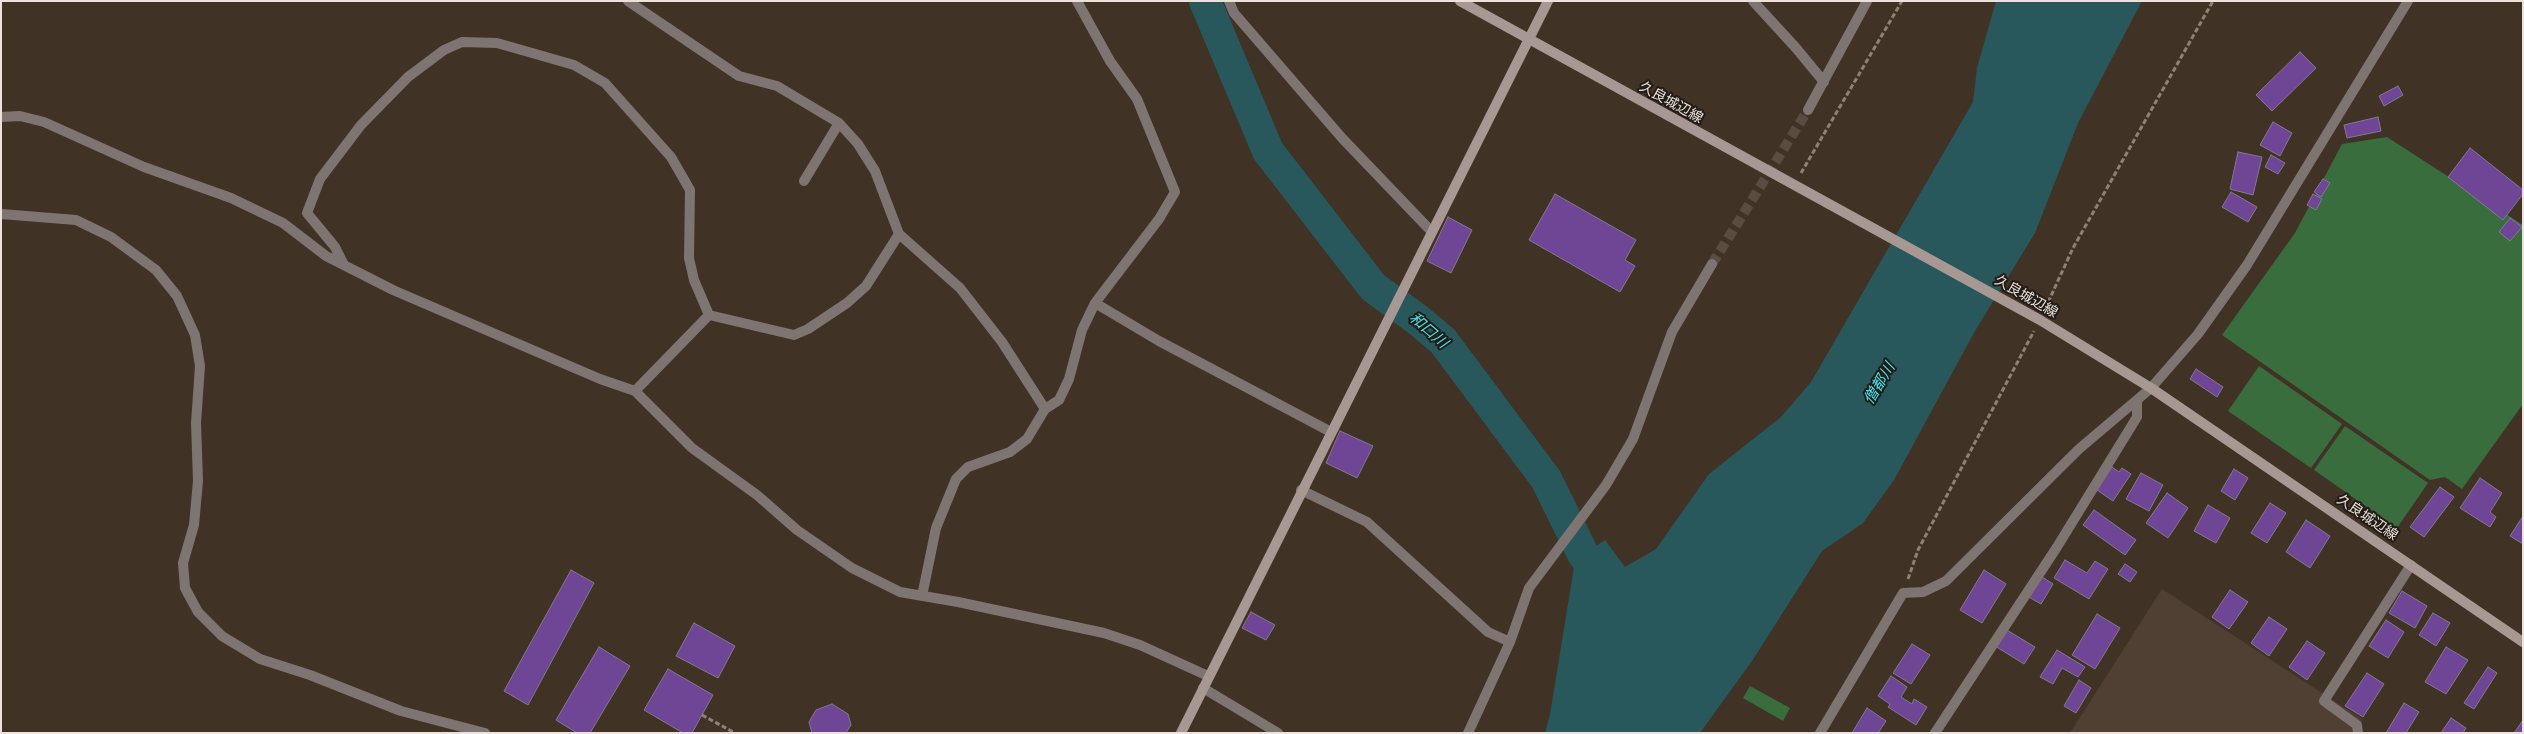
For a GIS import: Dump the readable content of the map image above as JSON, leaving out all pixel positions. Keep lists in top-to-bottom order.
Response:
{
  "streets": {
    "main road": ["久良城辺線"]
  },
  "water": ["和口川", "僧都川"]
}
